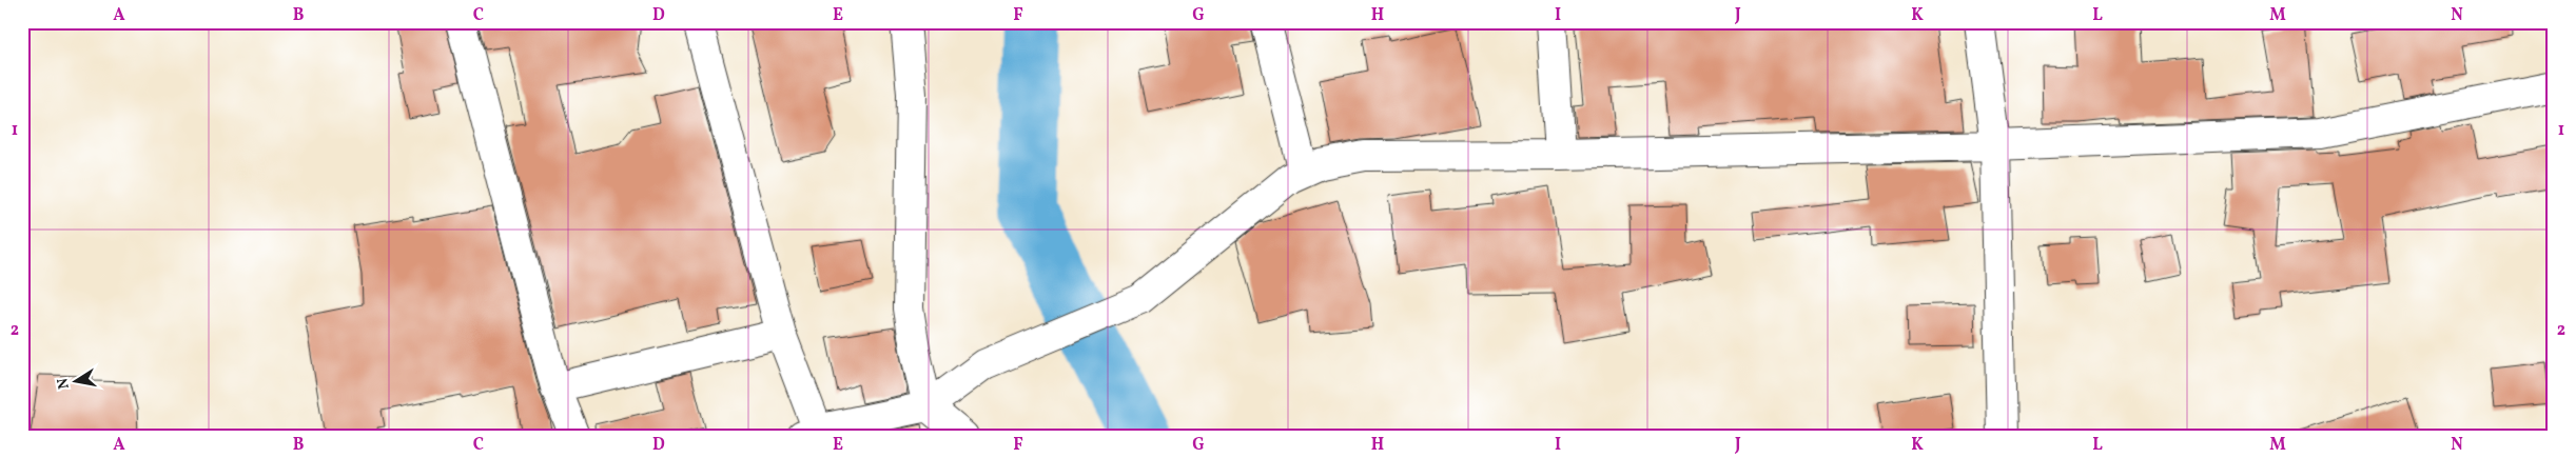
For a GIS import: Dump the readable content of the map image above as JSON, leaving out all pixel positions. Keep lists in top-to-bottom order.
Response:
{
  "north": "left",
  "grid": {
    "columns": [
      "A",
      "B",
      "C",
      "D",
      "E",
      "F",
      "G",
      "H",
      "I",
      "J",
      "K",
      "L",
      "M",
      "N"
    ],
    "rows": ["1", "2"]
  }
}
